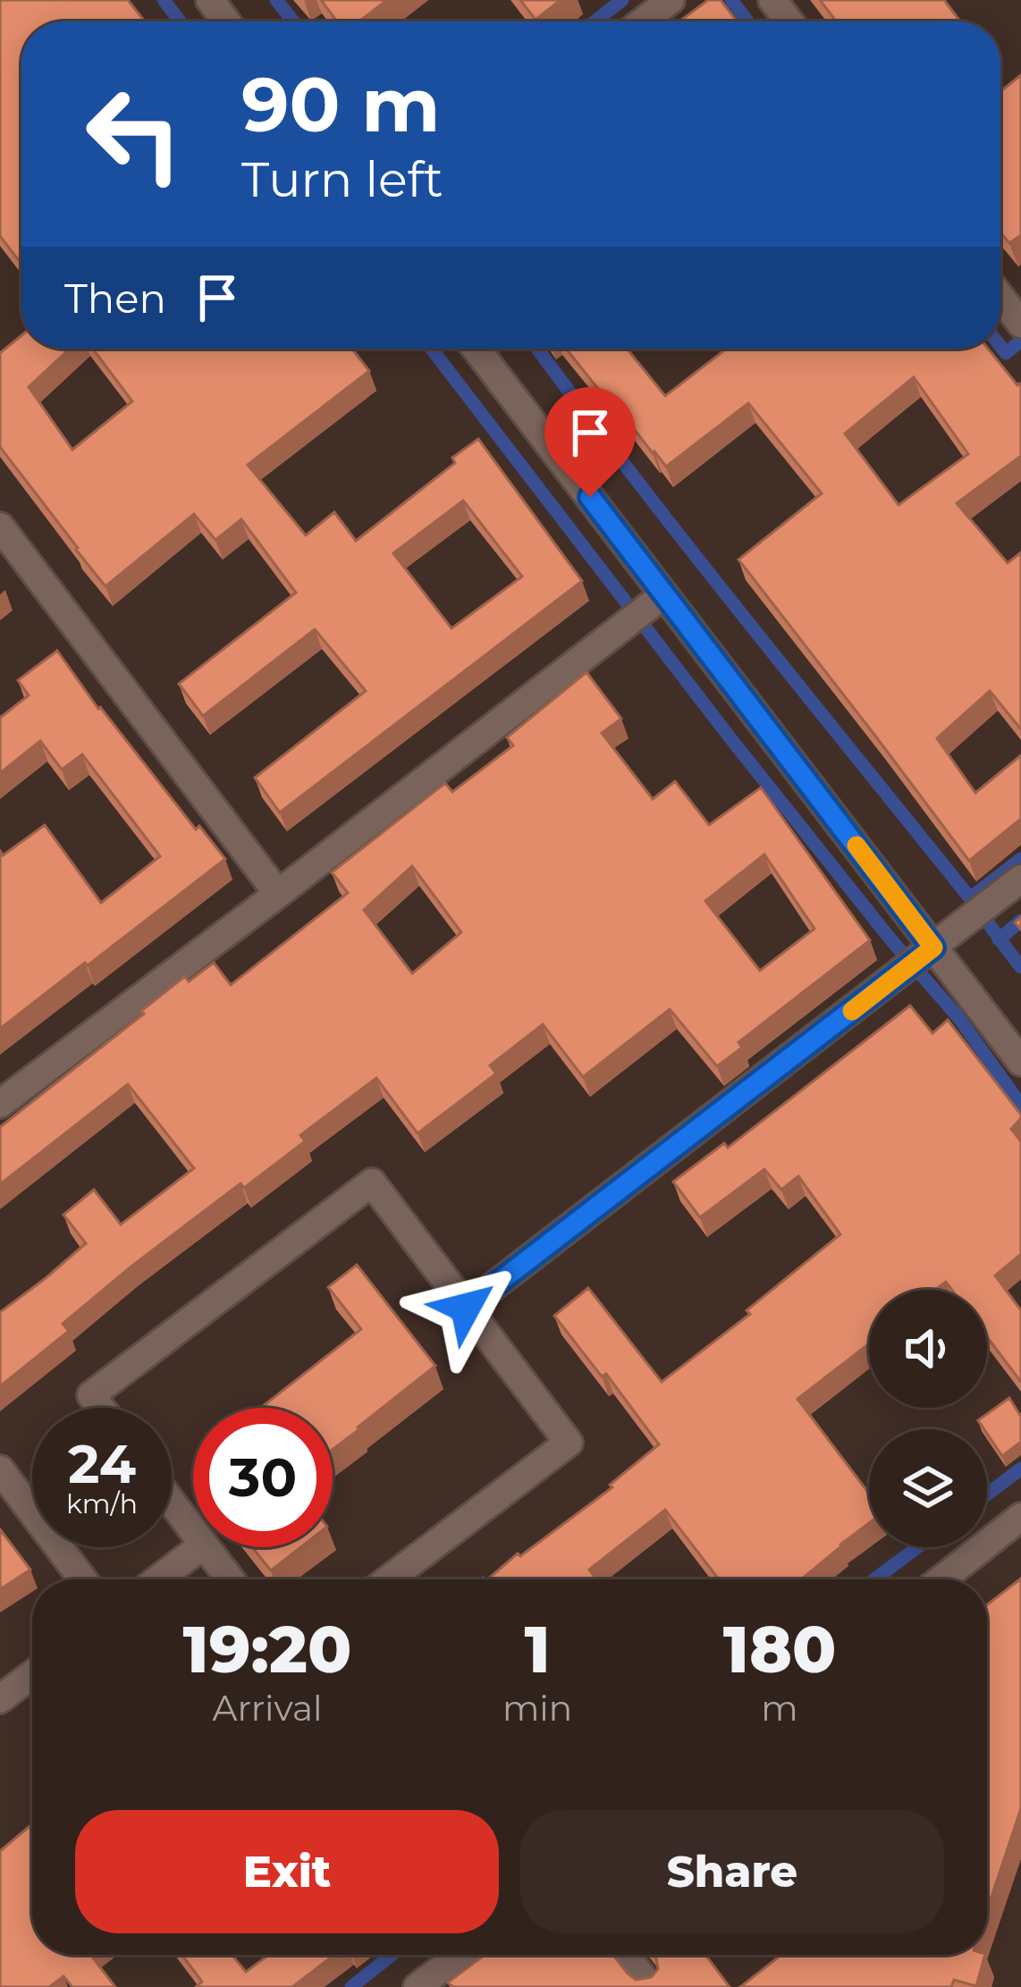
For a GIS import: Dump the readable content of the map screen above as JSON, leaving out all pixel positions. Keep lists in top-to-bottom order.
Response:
{
  "page": {
    "turn": ["90 m", "Turn left"],
    "then": "Then",
    "speed": "24 km/h",
    "limit": "30",
    "eta": [
      "19:20",
      "Arrival",
      "1",
      "min",
      "180",
      "m"
    ],
    "buttons": ["Exit", "Share"]
  }
}
